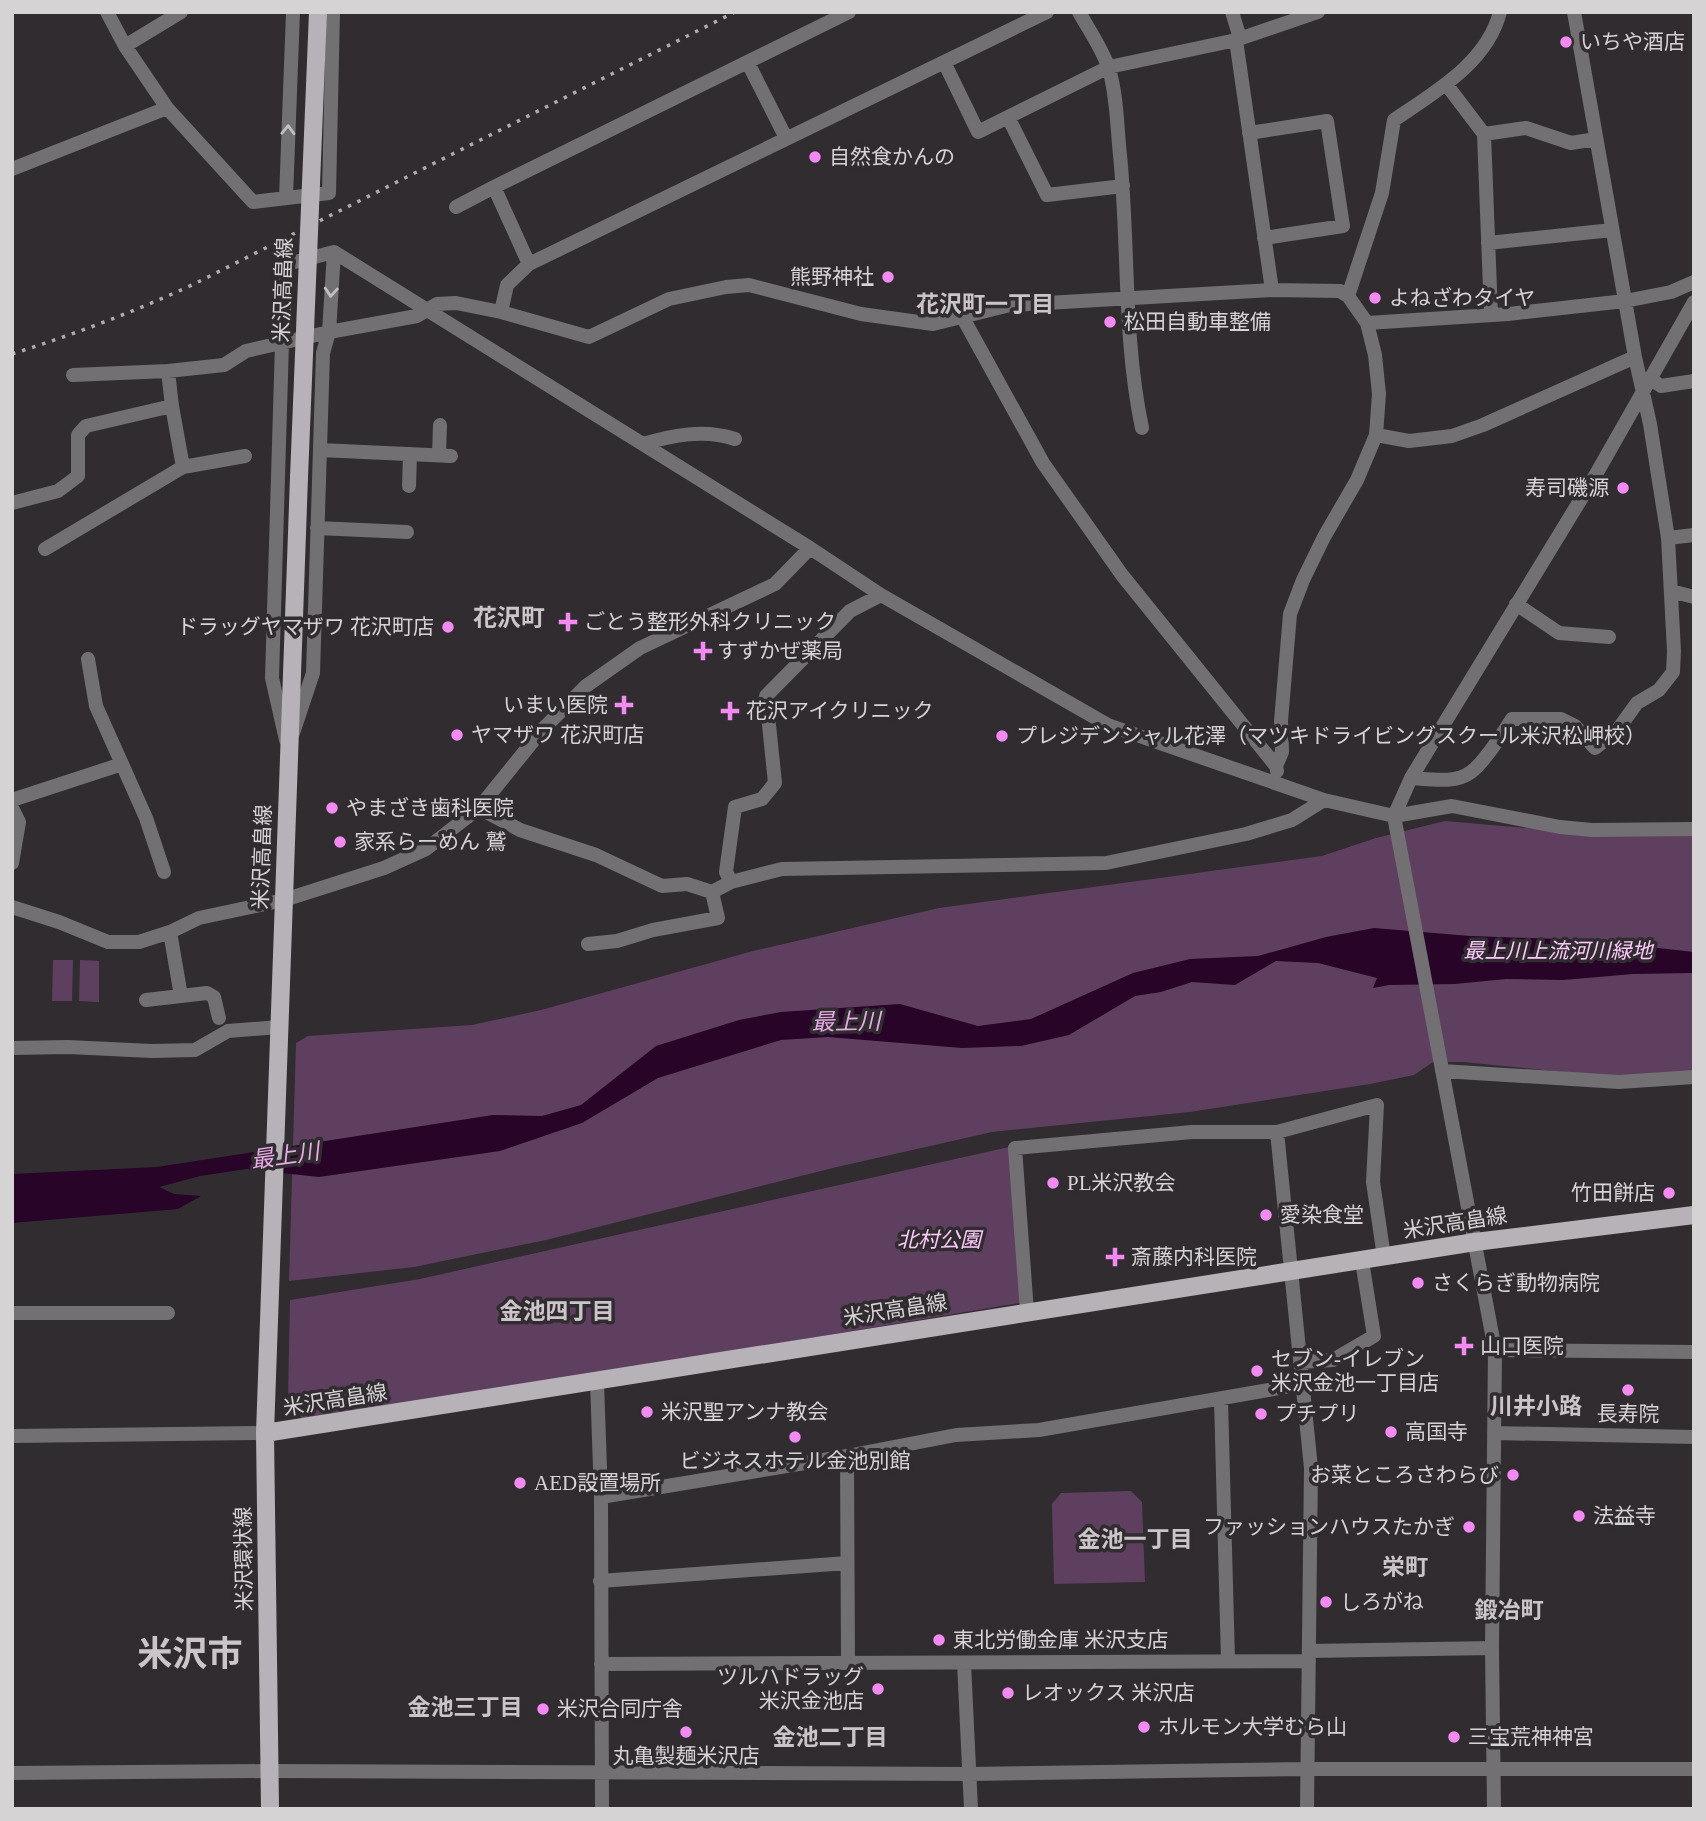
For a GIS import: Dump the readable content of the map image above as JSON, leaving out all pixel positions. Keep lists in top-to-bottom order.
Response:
{
  "streets": {
    "main road": ["米沢高畠線", "米沢環状線"]
  },
  "crossings": [
    ["米沢高畠線", "米沢環状線"]
  ],
  "districts": [
    "花沢町一丁目",
    "花沢町",
    "金池四丁目",
    "川井小路",
    "金池一丁目",
    "栄町",
    "鍛冶町",
    "米沢市",
    "金池三丁目",
    "金池二丁目"
  ],
  "water": ["最上川"],
  "parks": ["最上川上流河川緑地", "北村公園"],
  "places": {
    "other": [
      "いちや酒店",
      "自然食かんの",
      "熊野神社",
      "よねざわタイヤ",
      "松田自動車整備",
      "寿司磯源",
      "ドラッグヤマザワ 花沢町店",
      "ヤマザワ 花沢町店",
      "プレジデンシャル花澤（マツキドライビングスクール米沢松岬校）",
      "やまざき歯科医院",
      "家系らーめん 鷲",
      "PL米沢教会",
      "竹田餅店",
      "愛染食堂",
      "さくらぎ動物病院",
      "セブン-イレブン 米沢金池一丁目店",
      "長寿院",
      "米沢聖アンナ教会",
      "プチプリ",
      "高国寺",
      "ビジネスホテル金池別館",
      "お菜ところさわらび",
      "AED設置場所",
      "法益寺",
      "ファッションハウスたかぎ",
      "しろがね",
      "東北労働金庫 米沢支店",
      "ツルハドラッグ 米沢金池店",
      "レオックス 米沢店",
      "米沢合同庁舎",
      "ホルモン大学むら山",
      "丸亀製麺米沢店",
      "三宝荒神神宮"
    ],
    "health": [
      "ごとう整形外科クリニック",
      "すずかぜ薬局",
      "いまい医院",
      "花沢アイクリニック",
      "斎藤内科医院",
      "山口医院"
    ]
  }
}
